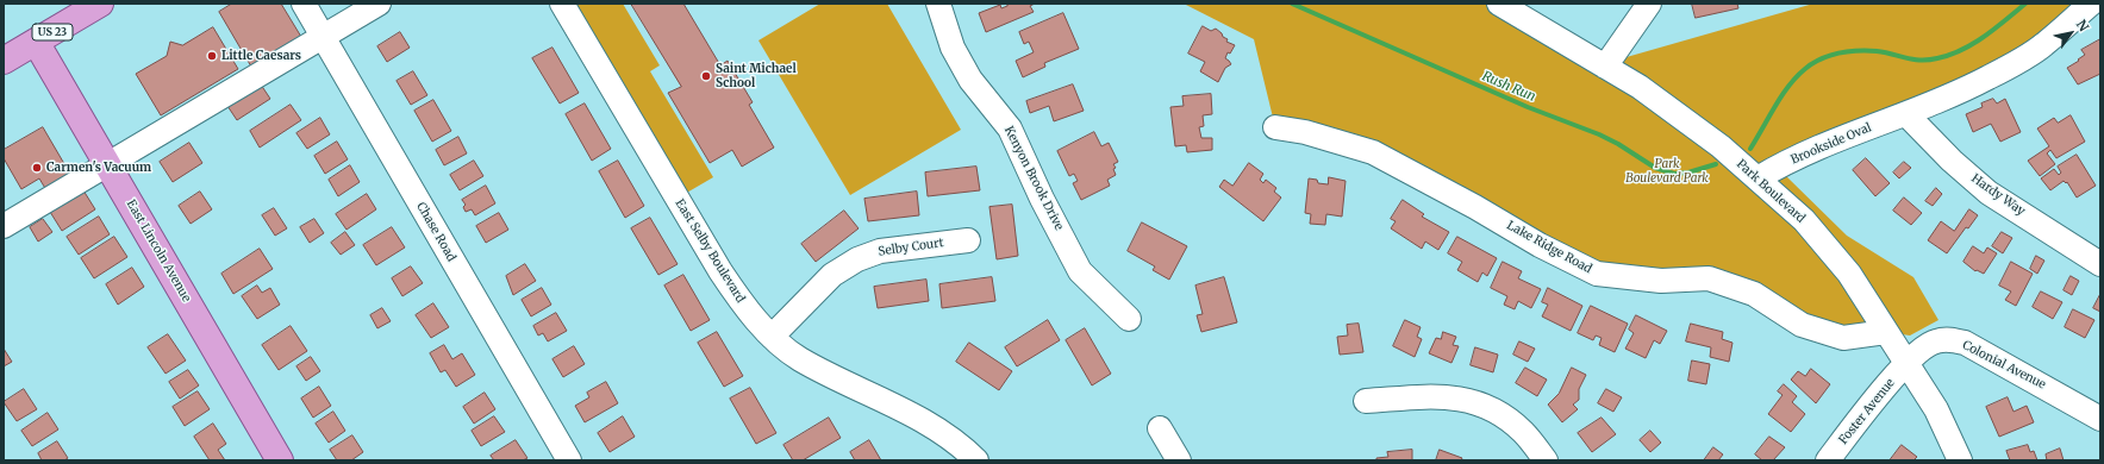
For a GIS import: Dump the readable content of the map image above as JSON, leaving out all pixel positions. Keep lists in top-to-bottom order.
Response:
{
  "streets": {
    "main road": ["US 23", "East Lincoln Avenue"],
    "street": [
      "Brookside Oval",
      "Kenyon Brook Drive",
      "Park Boulevard",
      "Hardy Way",
      "Chase Road",
      "Selby Court",
      "Lake Ridge Road",
      "East Selby Boulevard",
      "Colonial Avenue",
      "Foster Avenue"
    ]
  },
  "crossings": [
    ["US 23", "East Lincoln Avenue"],
    ["Brookside Oval", "Park Boulevard"],
    ["Brookside Oval", "Hardy Way"],
    ["Park Boulevard", "Lake Ridge Road"],
    ["Park Boulevard", "Colonial Avenue"],
    ["Park Boulevard", "Foster Avenue"],
    ["Selby Court", "East Selby Boulevard"],
    ["Colonial Avenue", "Foster Avenue"]
  ],
  "water": ["Rush Run"],
  "parks": ["Park Boulevard Park"],
  "places": ["Little Caesars", "Saint Michael School", "Carmen's Vacuum"],
  "north": "top right"
}
